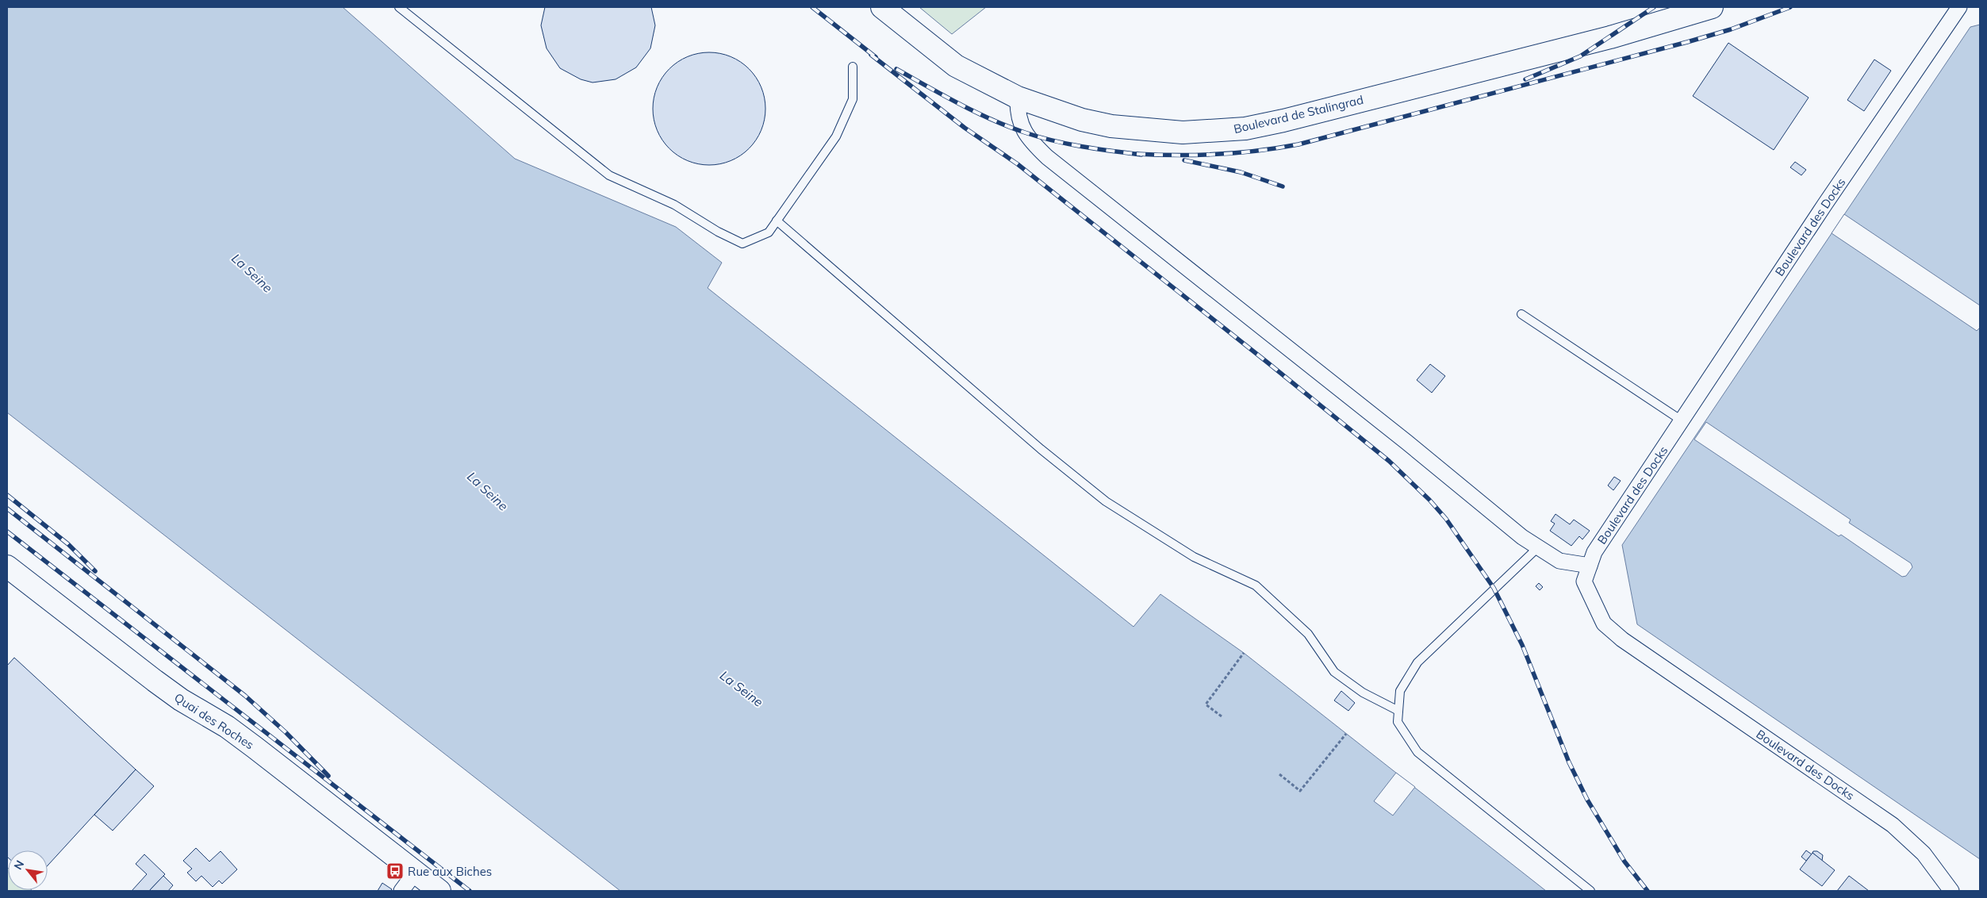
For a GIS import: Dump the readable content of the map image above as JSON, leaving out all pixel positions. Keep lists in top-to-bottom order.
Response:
{
  "streets": {
    "street": ["Boulevard de Stalingrad", "Boulevard des Docks", "Quai des Roches"]
  },
  "water": ["La Seine"],
  "places": {
    "bus stop": ["Rue aux Biches"]
  },
  "north": "top left"
}
